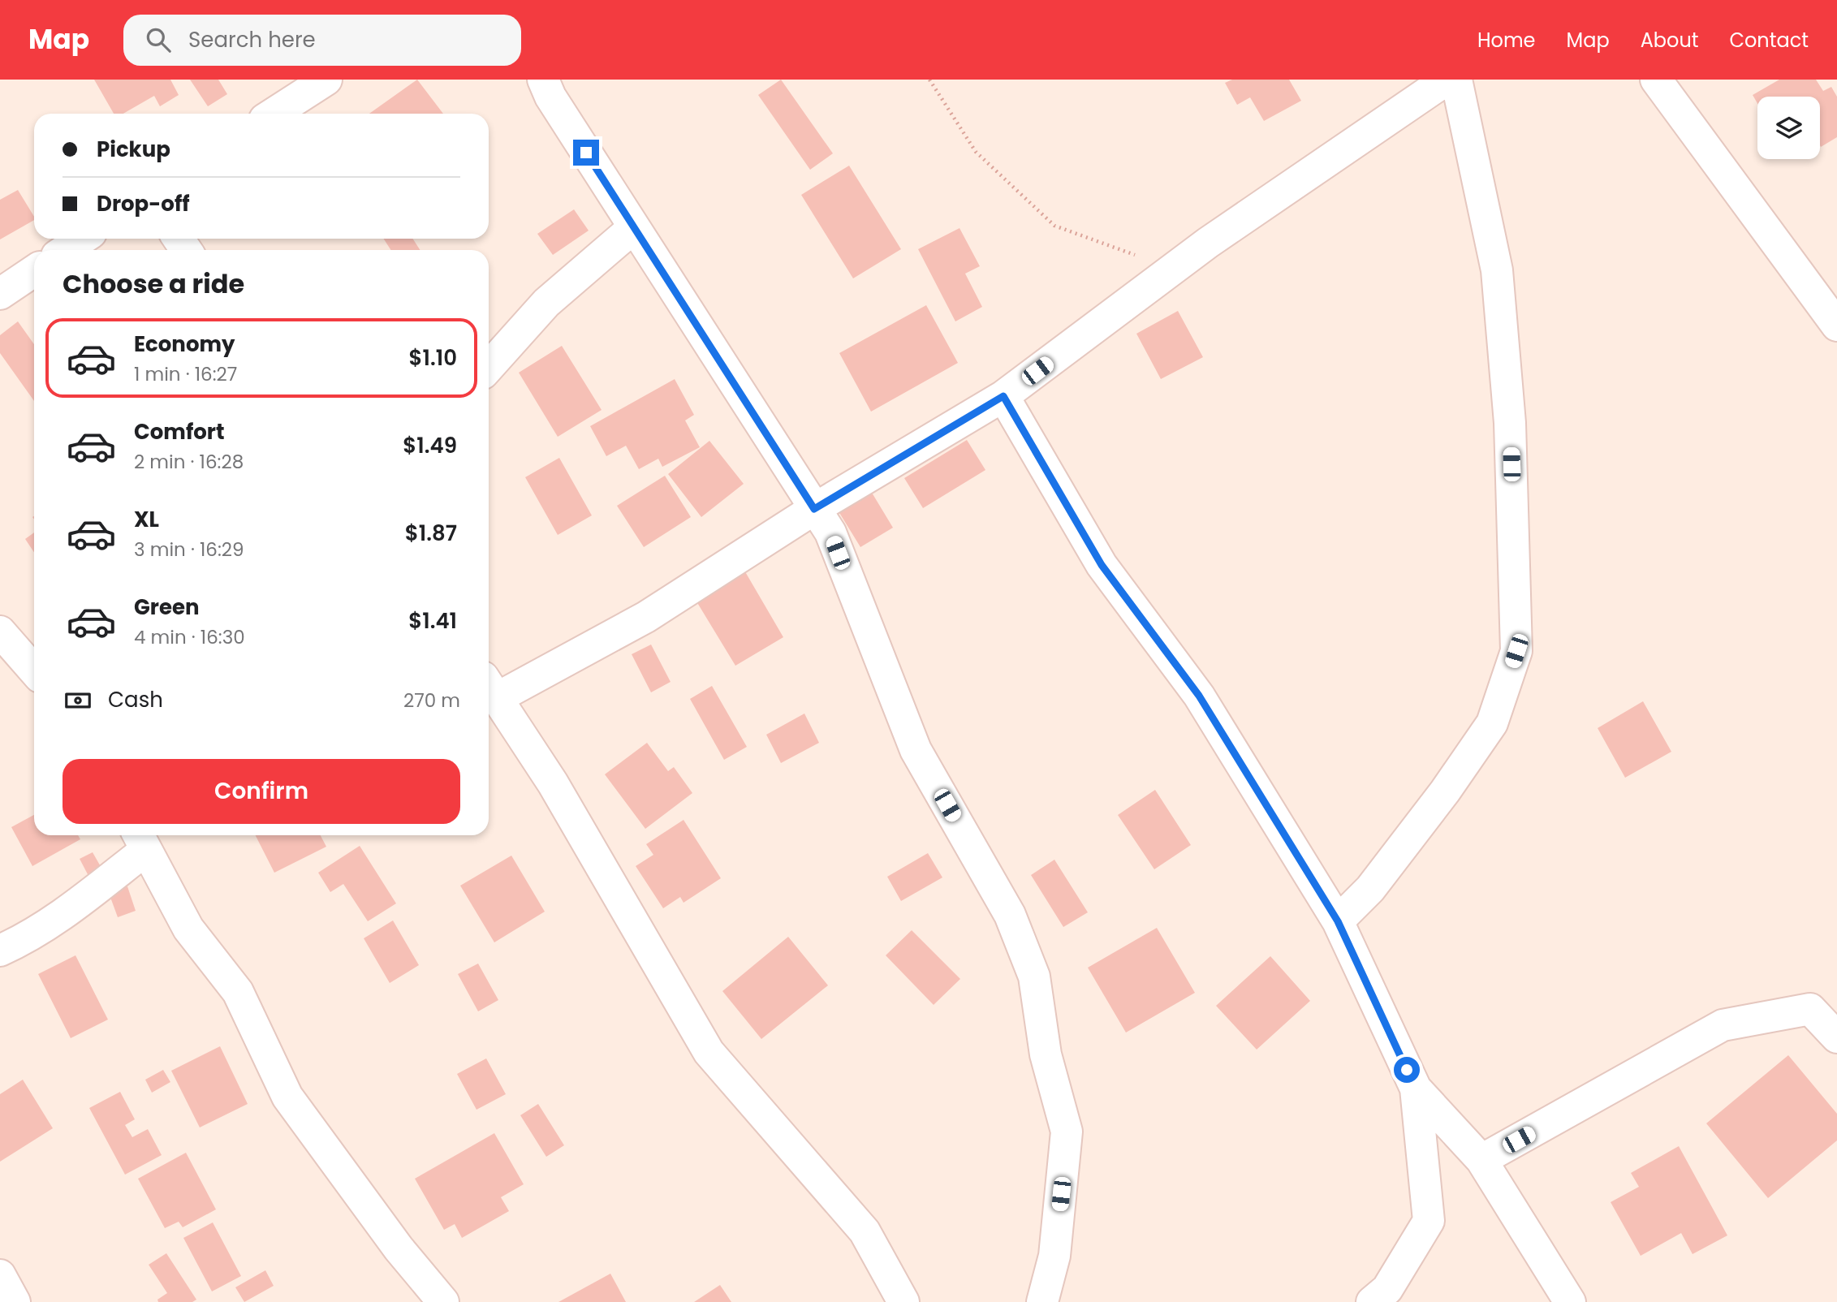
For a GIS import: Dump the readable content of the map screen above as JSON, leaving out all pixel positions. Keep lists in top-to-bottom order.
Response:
{
  "page": {
    "header": "Map",
    "search": "Search here",
    "nav": [
      "Home",
      "Map",
      "About",
      "Contact"
    ],
    "banner": ["Pickup", "Drop-off"],
    "heading": "Choose a ride",
    "list": [
      {
        "name": "Economy",
        "note": "1 min · 16:27",
        "value": "$1.10"
      },
      {
        "name": "Comfort",
        "note": "2 min · 16:28",
        "value": "$1.49"
      },
      {
        "name": "XL",
        "note": "3 min · 16:29",
        "value": "$1.87"
      },
      {
        "name": "Green",
        "note": "4 min · 16:30",
        "value": "$1.41"
      }
    ],
    "pay": ["Cash", "270 m"],
    "buttons": "Confirm"
  }
}
